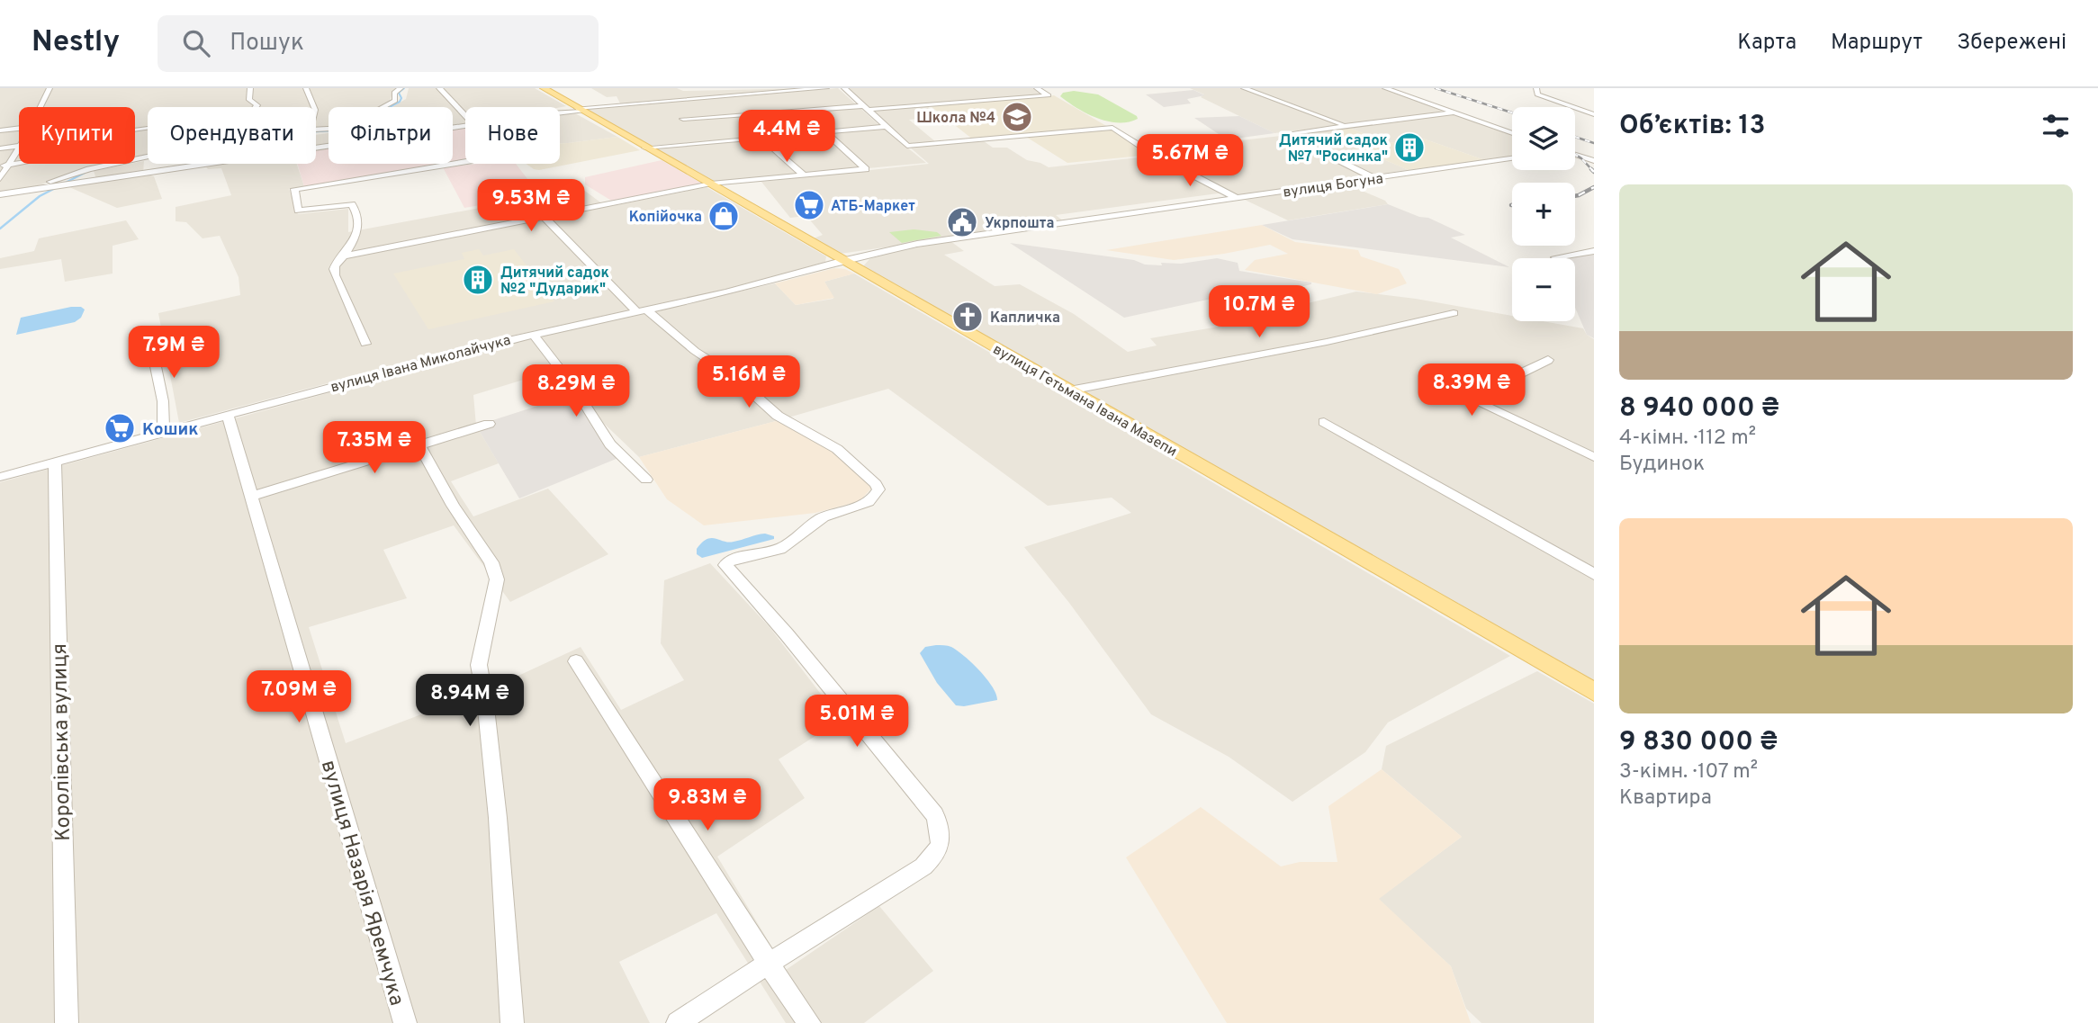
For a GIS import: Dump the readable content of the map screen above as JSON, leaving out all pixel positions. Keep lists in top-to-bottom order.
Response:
{
  "streets": {
    "main road": ["вулиця Гетьмана Івана Мазепи"],
    "street": [
      "вулиця Богуна",
      "вулиця Івана Миколайчука",
      "Королівська вулиця",
      "вулиця Назарія Яремчука"
    ]
  },
  "crossings": [
    ["вулиця Богуна", "вулиця Івана Миколайчука"],
    ["вулиця Богуна", "вулиця Гетьмана Івана Мазепи"],
    ["вулиця Івана Миколайчука", "вулиця Гетьмана Івана Мазепи"],
    ["вулиця Івана Миколайчука", "Королівська вулиця"],
    ["вулиця Івана Миколайчука", "вулиця Назарія Яремчука"]
  ],
  "places": {
    "school or university": ["Школа №4"],
    "building": ["Дитячий садок №7 \"Росинка\"", "Дитячий садок №2 \"Дударик\""],
    "supermarket": ["АТБ-Маркет", "Кошик"],
    "shop": ["Копійочка"],
    "public building": ["Укрпошта"],
    "church": ["Капличка"]
  },
  "page": {
    "header": "Nestly",
    "search": "Пошук",
    "nav": ["Карта", "Маршрут", "Збережені"],
    "heading": "Об’єктів: 13",
    "map_buttons": ["+", "−"],
    "chip": [
      "Купити",
      "Орендувати",
      "Фільтри",
      "Нове"
    ],
    "price": [
      "4.4M ₴",
      "5.67M ₴",
      "9.53M ₴",
      "10.7M ₴",
      "7.9M ₴",
      "5.16M ₴",
      "8.39M ₴",
      "8.29M ₴",
      "7.35M ₴",
      "7.09M ₴",
      "8.94M ₴",
      "5.01M ₴",
      "9.83M ₴"
    ],
    "list": [
      {
        "name": "8 940 000 ₴",
        "note": "4-кімн. · 112 m² · Будинок"
      },
      {
        "name": "9 830 000 ₴",
        "note": "3-кімн. · 107 m² · Квартира"
      }
    ]
  }
}
